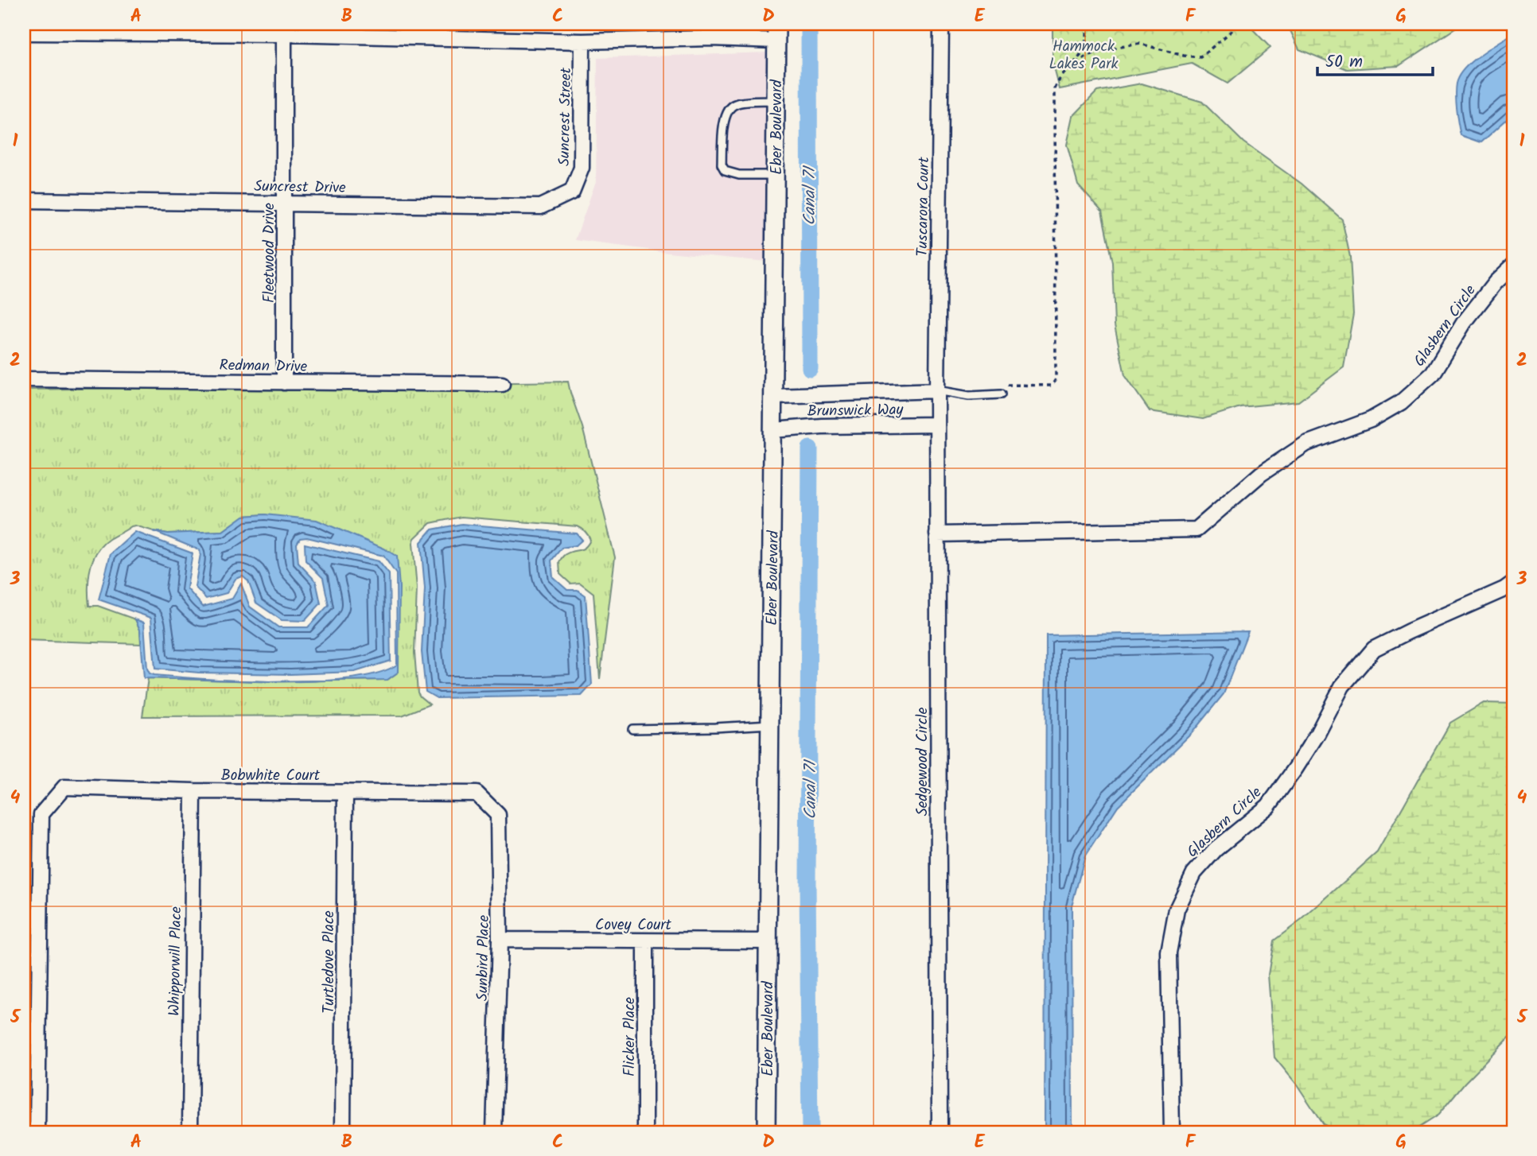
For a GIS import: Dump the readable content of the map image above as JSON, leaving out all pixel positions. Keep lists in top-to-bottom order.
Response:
{
  "streets": {
    "street": [
      "Suncrest Street",
      "Eber Boulevard",
      "Suncrest Drive",
      "Tuscarora Court",
      "Fleetwood Drive",
      "Glasbern Circle",
      "Redman Drive",
      "Brunswick Way",
      "Sedgewood Circle",
      "Bobwhite Court",
      "Covey Court",
      "Sunbird Place",
      "Whipporwill Place",
      "Turtledove Place",
      "Flicker Place"
    ]
  },
  "crossings": [
    ["Suncrest Street", "Suncrest Drive"],
    ["Eber Boulevard", "Brunswick Way"],
    ["Eber Boulevard", "Covey Court"],
    ["Suncrest Drive", "Fleetwood Drive"],
    ["Tuscarora Court", "Brunswick Way"],
    ["Tuscarora Court", "Sedgewood Circle"],
    ["Fleetwood Drive", "Redman Drive"],
    ["Glasbern Circle", "Sedgewood Circle"],
    ["Brunswick Way", "Sedgewood Circle"],
    ["Bobwhite Court", "Sunbird Place"],
    ["Bobwhite Court", "Whipporwill Place"],
    ["Bobwhite Court", "Turtledove Place"],
    ["Covey Court", "Sunbird Place"],
    ["Covey Court", "Flicker Place"]
  ],
  "water": ["Canal 71"],
  "parks": ["Hammock Lakes Park"],
  "scale_bar": "50 m",
  "grid": {
    "columns": [
      "A",
      "B",
      "C",
      "D",
      "E",
      "F",
      "G"
    ],
    "rows": [
      "1",
      "2",
      "3",
      "4",
      "5"
    ]
  }
}
